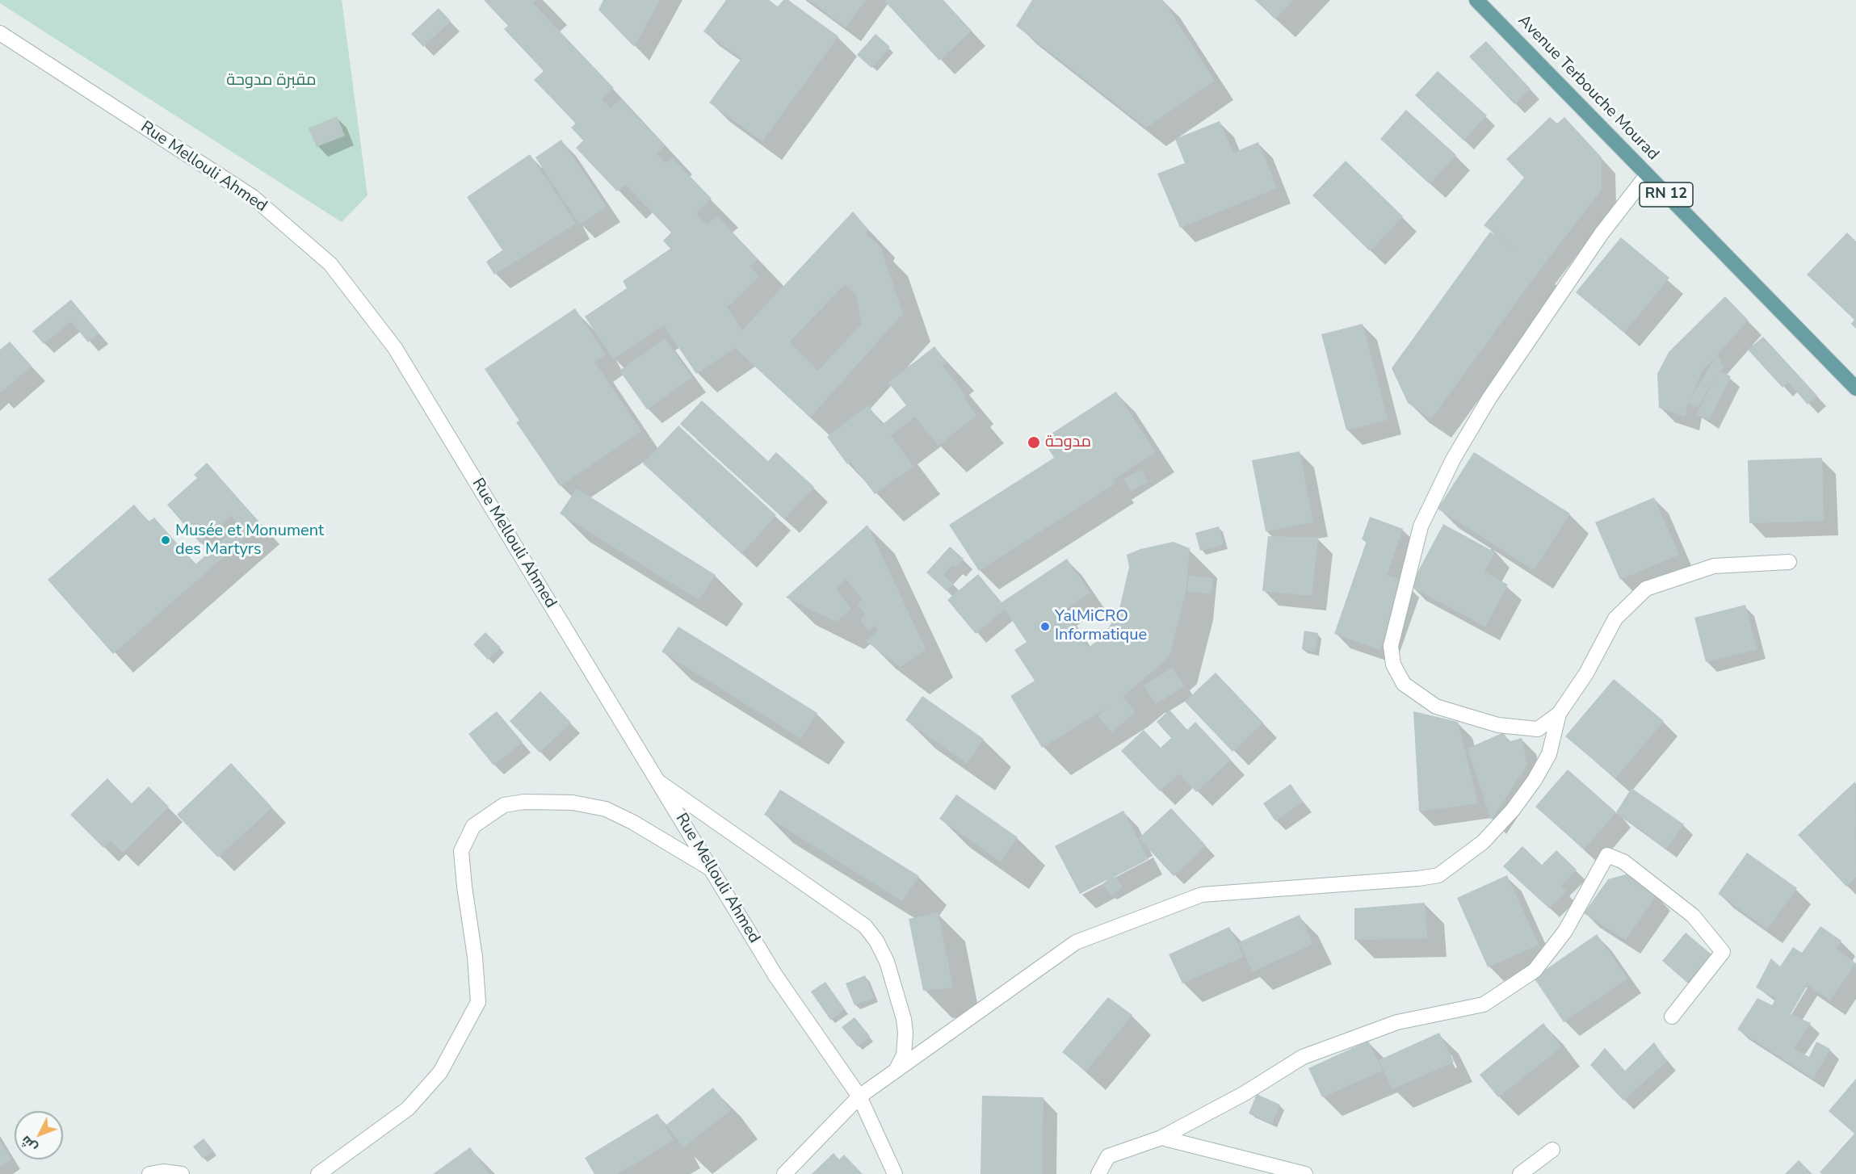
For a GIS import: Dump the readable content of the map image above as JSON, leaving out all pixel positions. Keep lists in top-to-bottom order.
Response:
{
  "streets": {
    "main road": ["Avenue Terbouche Mourad", "RN 12"],
    "street": ["Rue Mellouli Ahmed"]
  },
  "parks": ["مقبرة مدوحة"],
  "places": ["مدوحة", "Musée et Monument des Martyrs", "YalMiCRO Informatique"],
  "north": "bottom left"
}
